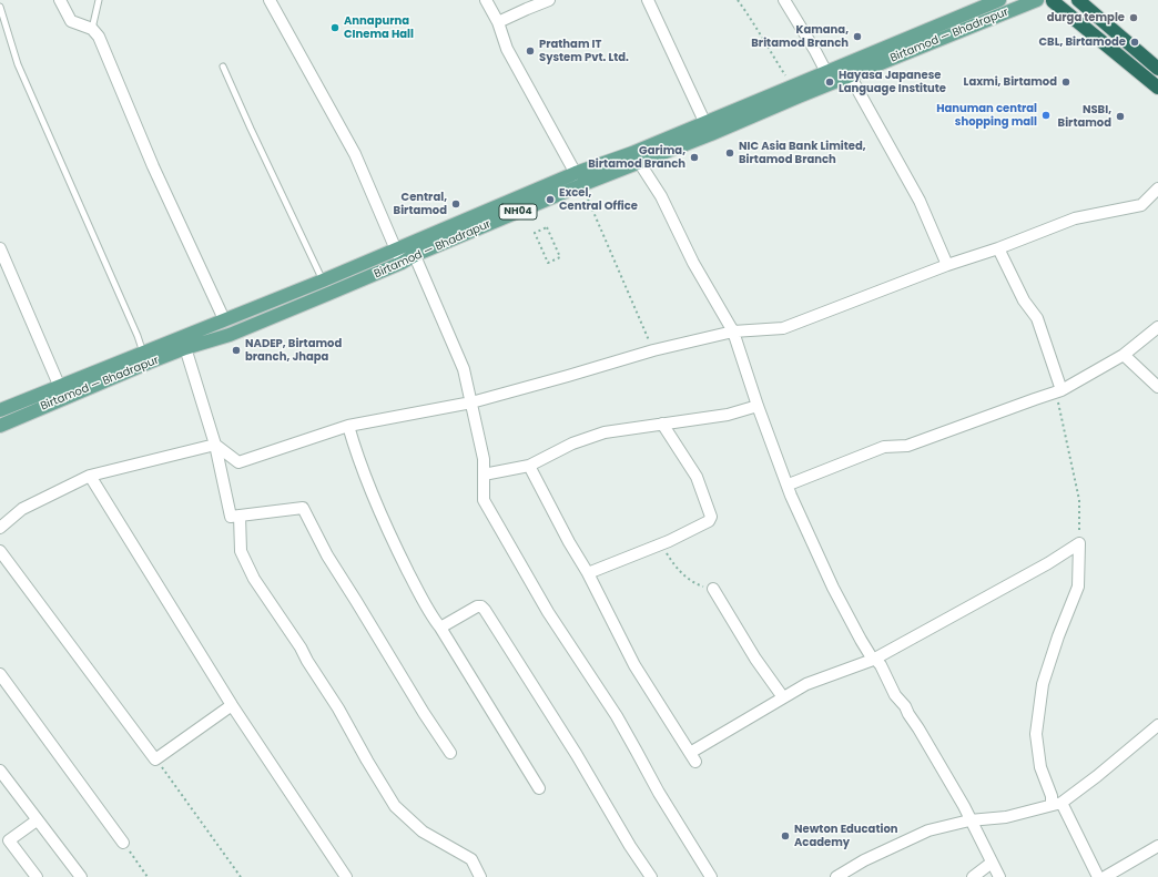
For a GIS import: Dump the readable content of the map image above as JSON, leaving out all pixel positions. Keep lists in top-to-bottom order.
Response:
{
  "streets": {
    "main road": ["Birtamod — Bhadrapur", "NH04"]
  },
  "places": [
    "durga temple",
    "Annapurna CInema Hall",
    "Kamana, Britamod Branch",
    "CBL, Birtamode",
    "Pratham IT System Pvt. Ltd.",
    "Hayasa Japanese Language Institute",
    "Laxmi, Birtamod",
    "Hanuman central shopping mall",
    "NSBI, Birtamod",
    "NIC Asia Bank Limited, Birtamod Branch",
    "Garima, Birtamod Branch",
    "Excel, Central Office",
    "Central, Birtamod",
    "NADEP, Birtamod branch, Jhapa",
    "Newton Education Academy"
  ]
}
